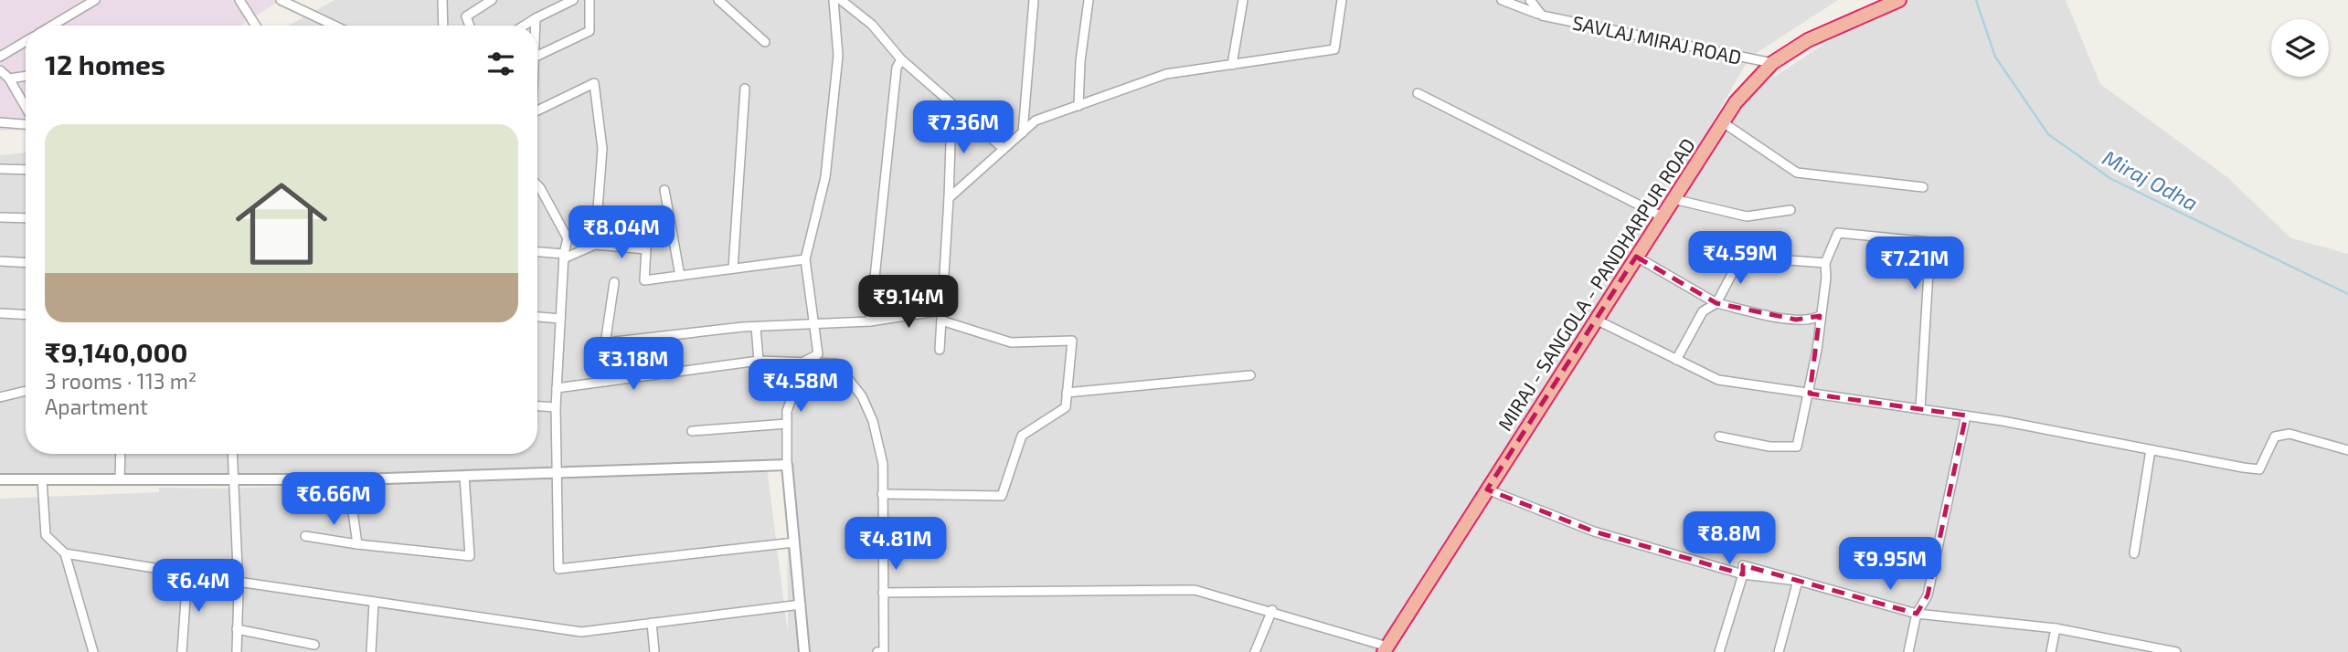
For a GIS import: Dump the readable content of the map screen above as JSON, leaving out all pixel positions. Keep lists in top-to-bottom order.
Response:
{
  "streets": {
    "highway": ["MIRAJ - SANGOLA - PANDHARPUR ROAD"],
    "street": ["SAVLAJ MIRAJ ROAD"]
  },
  "crossings": [
    ["SAVLAJ MIRAJ ROAD", "MIRAJ - SANGOLA - PANDHARPUR ROAD"]
  ],
  "water": ["Miraj Odha"],
  "page": {
    "heading": "12 homes",
    "price": [
      "₹7.36M",
      "₹8.04M",
      "₹4.59M",
      "₹7.21M",
      "₹9.14M",
      "₹3.18M",
      "₹4.58M",
      "₹6.66M",
      "₹8.8M",
      "₹4.81M",
      "₹9.95M",
      "₹6.4M"
    ],
    "list": [
      {
        "name": "₹9,140,000",
        "note": "3 rooms · 113 m² · Apartment"
      }
    ]
  }
}
